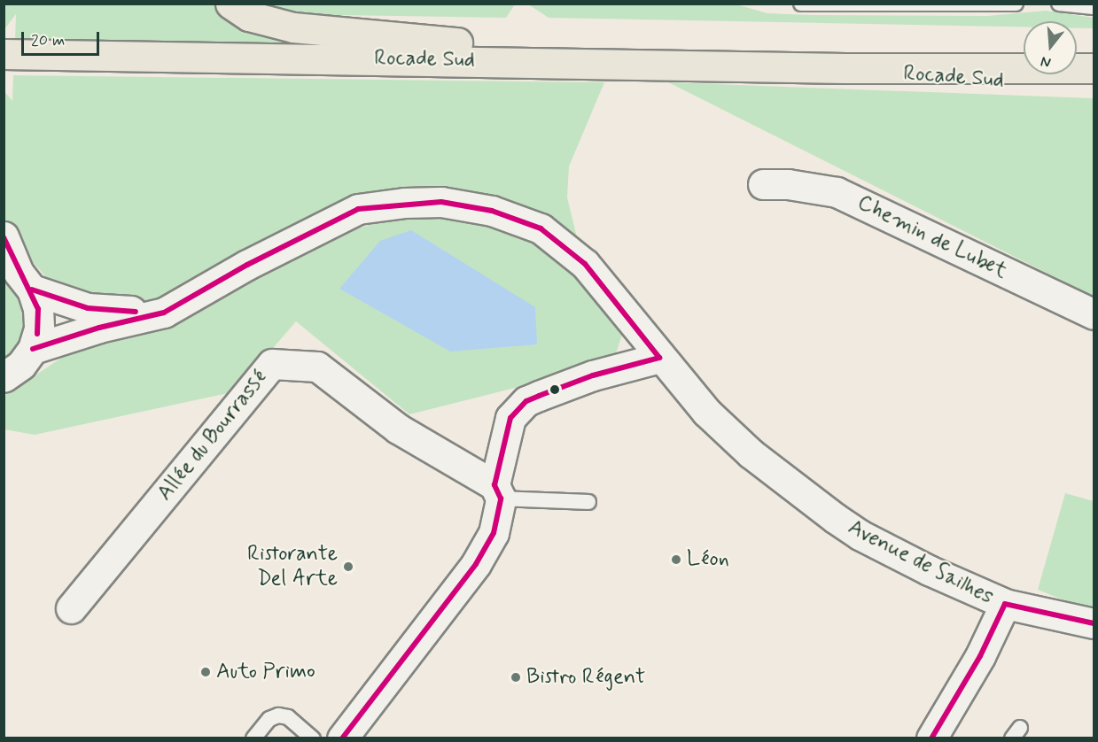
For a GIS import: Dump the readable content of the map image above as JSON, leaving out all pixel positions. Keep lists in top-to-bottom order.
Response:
{
  "streets": {
    "main road": ["Rocade Sud"],
    "street": ["Chemin de Lubet", "Allée du Bourrassé", "Avenue de Sailhes"]
  },
  "places": [
    "Léon",
    "Ristorante Del Arte",
    "Auto Primo",
    "Bistro Régent"
  ],
  "scale_bar": "20 m",
  "north": "bottom"
}
